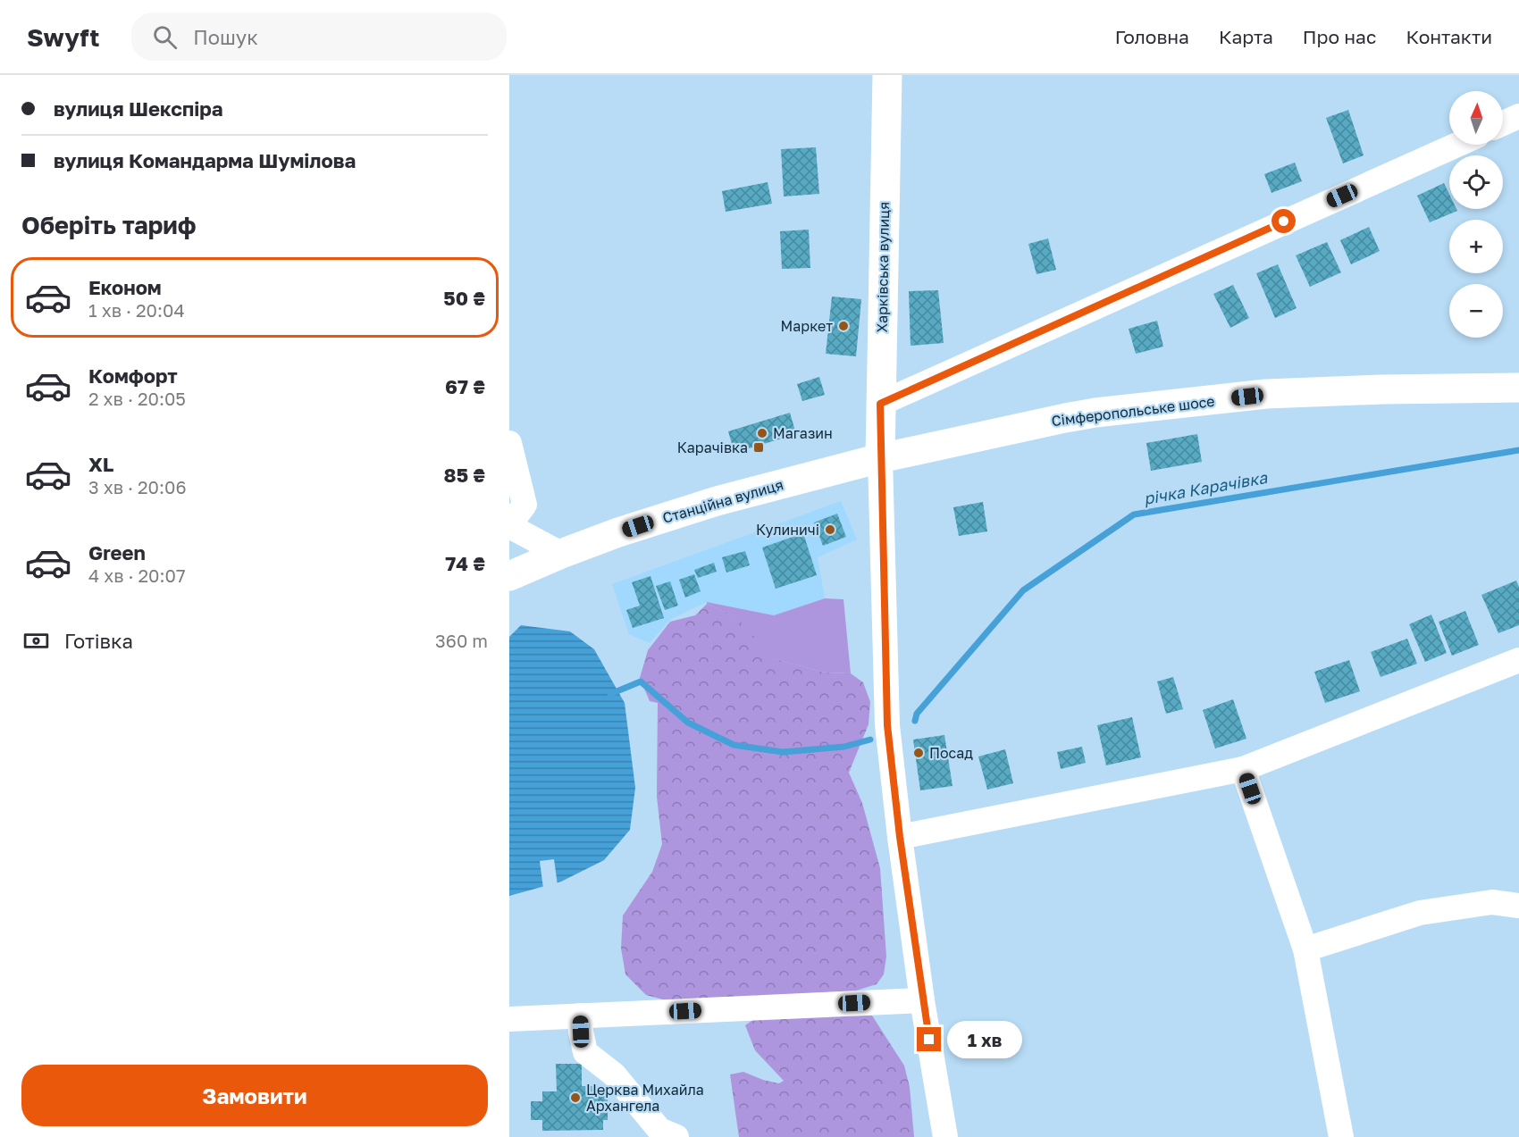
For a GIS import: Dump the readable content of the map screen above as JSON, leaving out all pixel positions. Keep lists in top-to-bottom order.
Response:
{
  "streets": {
    "main road": ["Харківська вулиця", "Сімферопольське шосе", "Станційна вулиця"]
  },
  "crossings": [
    ["Харківська вулиця", "Сімферопольське шосе"],
    ["Харківська вулиця", "Станційна вулиця"],
    ["Сімферопольське шосе", "Станційна вулиця"]
  ],
  "water": ["річка Карачівка"],
  "places": {
    "other": [
      "Маркет",
      "Магазин",
      "Кулиничі",
      "Посад",
      "Церква Михайла Архангела"
    ],
    "transit": ["Карачівка"]
  },
  "north": "top",
  "page": {
    "header": "Swyft",
    "search": "Пошук",
    "nav": [
      "Головна",
      "Карта",
      "Про нас",
      "Контакти"
    ],
    "banner": ["вулиця Шекспіра", "вулиця Командарма Шумілова"],
    "map_buttons": ["+", "−"],
    "heading": "Оберіть тариф",
    "list": [
      {
        "name": "Економ",
        "note": "1 хв · 20:04",
        "value": "50 ₴"
      },
      {
        "name": "Комфорт",
        "note": "2 хв · 20:05",
        "value": "67 ₴"
      },
      {
        "name": "XL",
        "note": "3 хв · 20:06",
        "value": "85 ₴"
      },
      {
        "name": "Green",
        "note": "4 хв · 20:07",
        "value": "74 ₴"
      }
    ],
    "pay": ["Готівка", "360 m"],
    "bubble": "1 хв",
    "buttons": "Замовити"
  }
}
